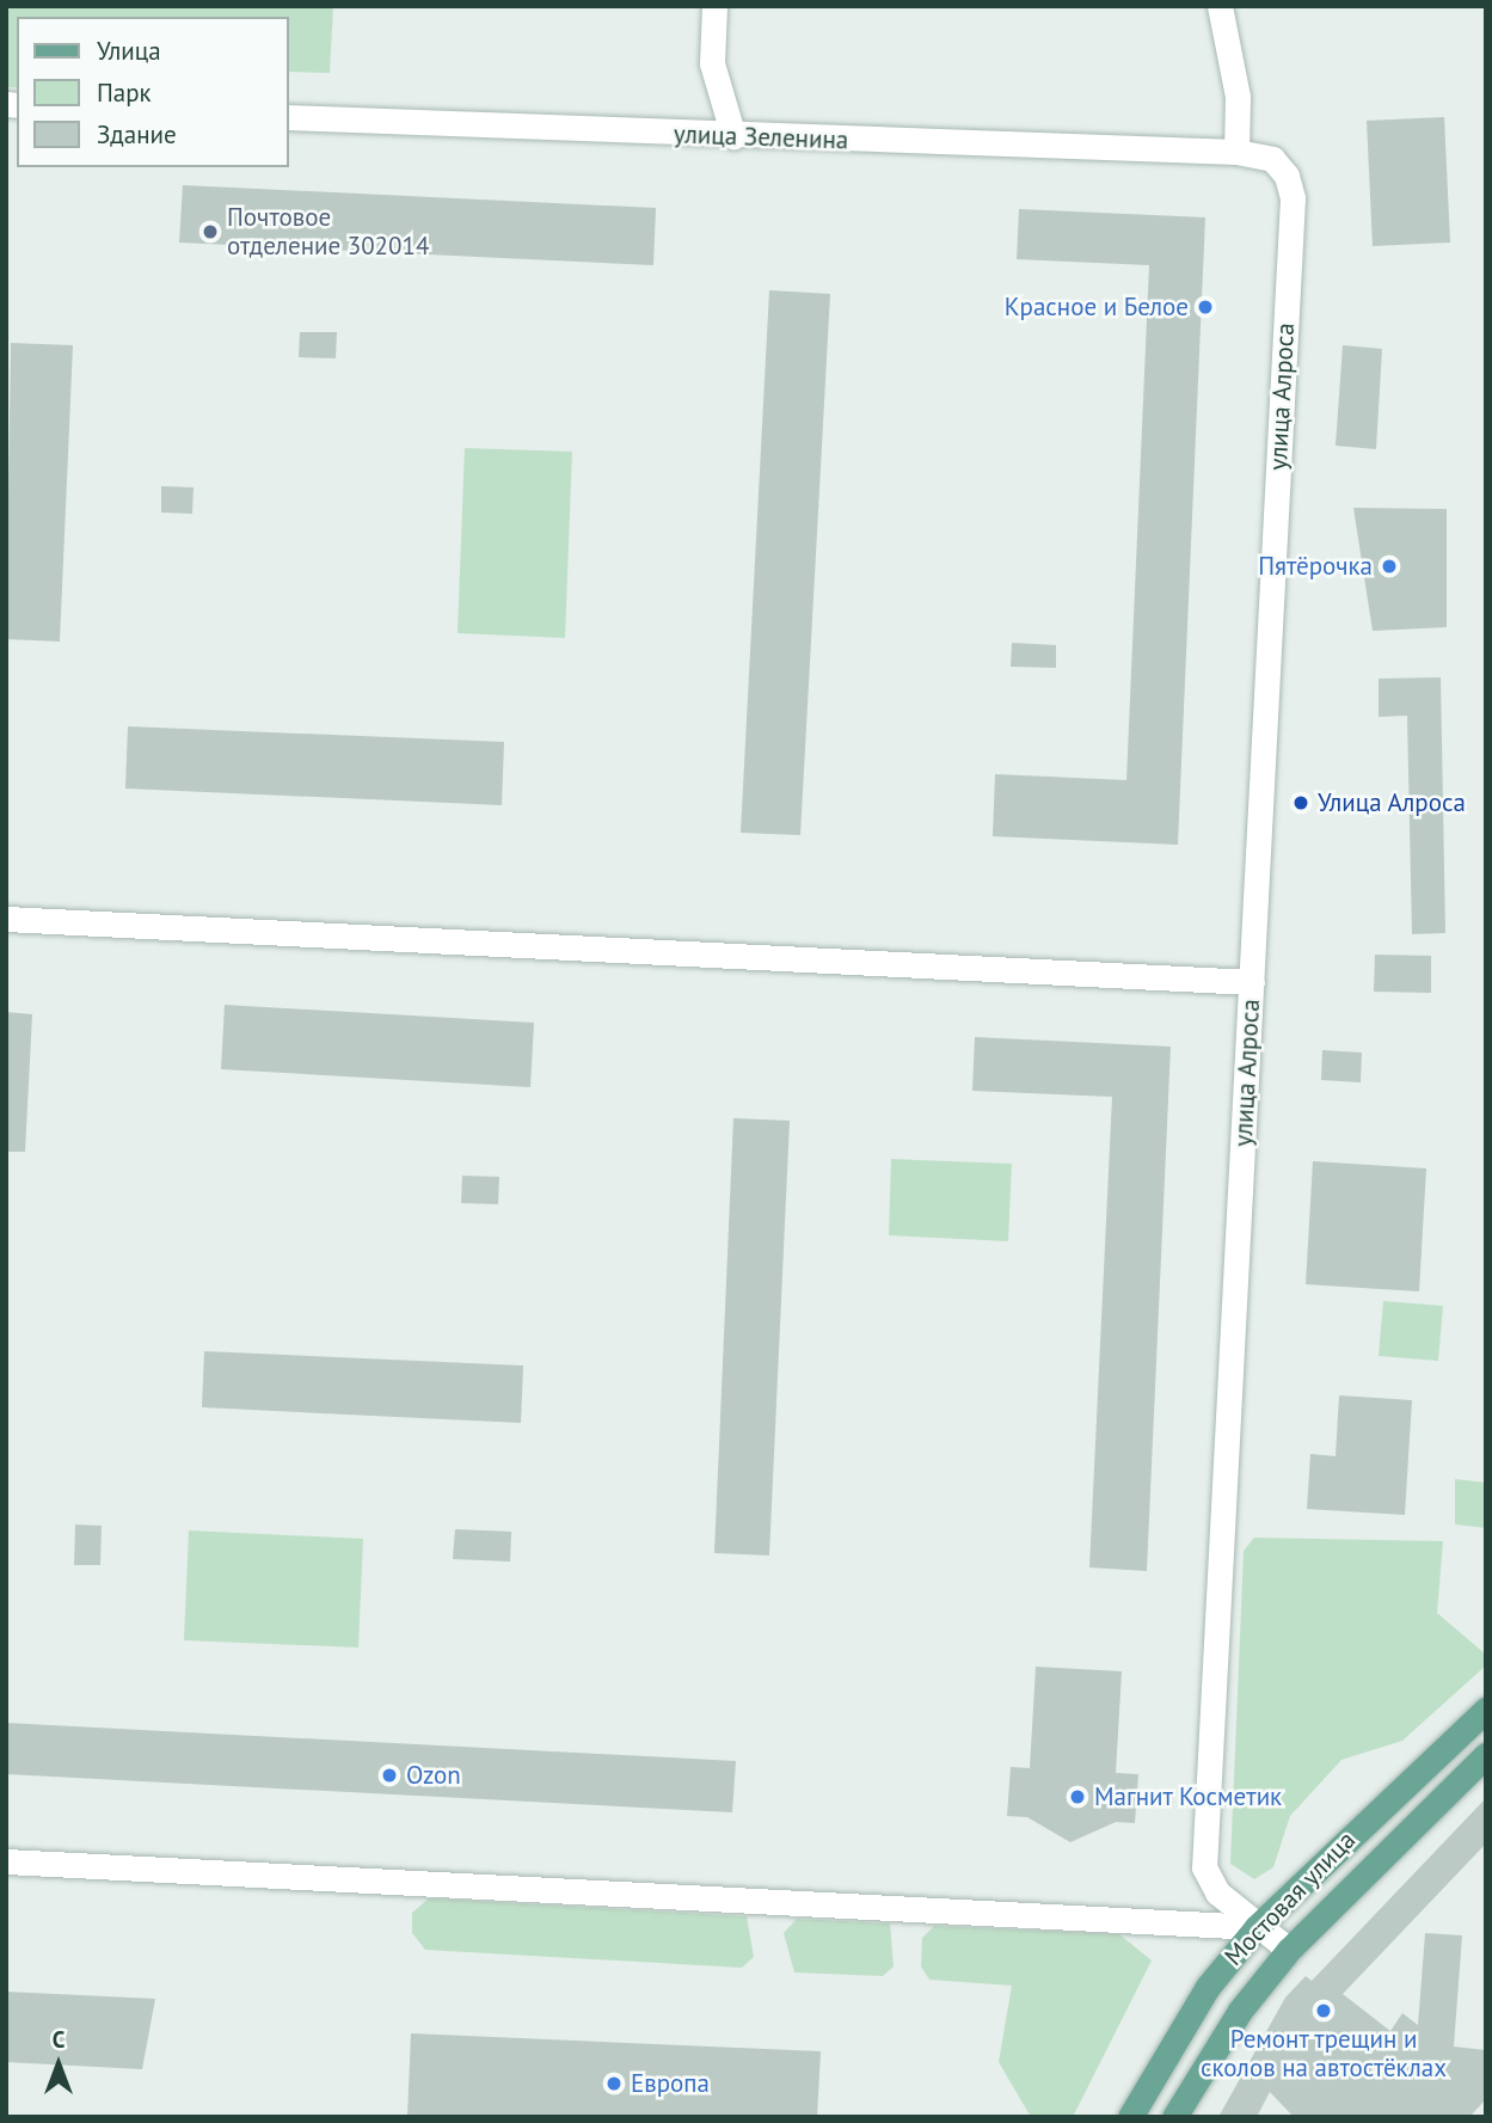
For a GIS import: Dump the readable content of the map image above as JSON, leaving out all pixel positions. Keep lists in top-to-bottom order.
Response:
{
  "streets": {
    "main road": ["Мостовая улица"],
    "street": ["улица Зеленина", "улица Алроса"]
  },
  "crossings": [
    ["улица Зеленина", "улица Алроса"],
    ["улица Алроса", "Мостовая улица"]
  ],
  "places": [
    "Почтовое отделение 302014",
    "Красное и Белое",
    "Пятёрочка",
    "Улица Алроса",
    "Ozon",
    "Магнит Косметик",
    "Ремонт трещин и сколов на автостёклах",
    "Европа"
  ],
  "legend": ["Улица", "Парк", "Здание"],
  "north": "top"
}
